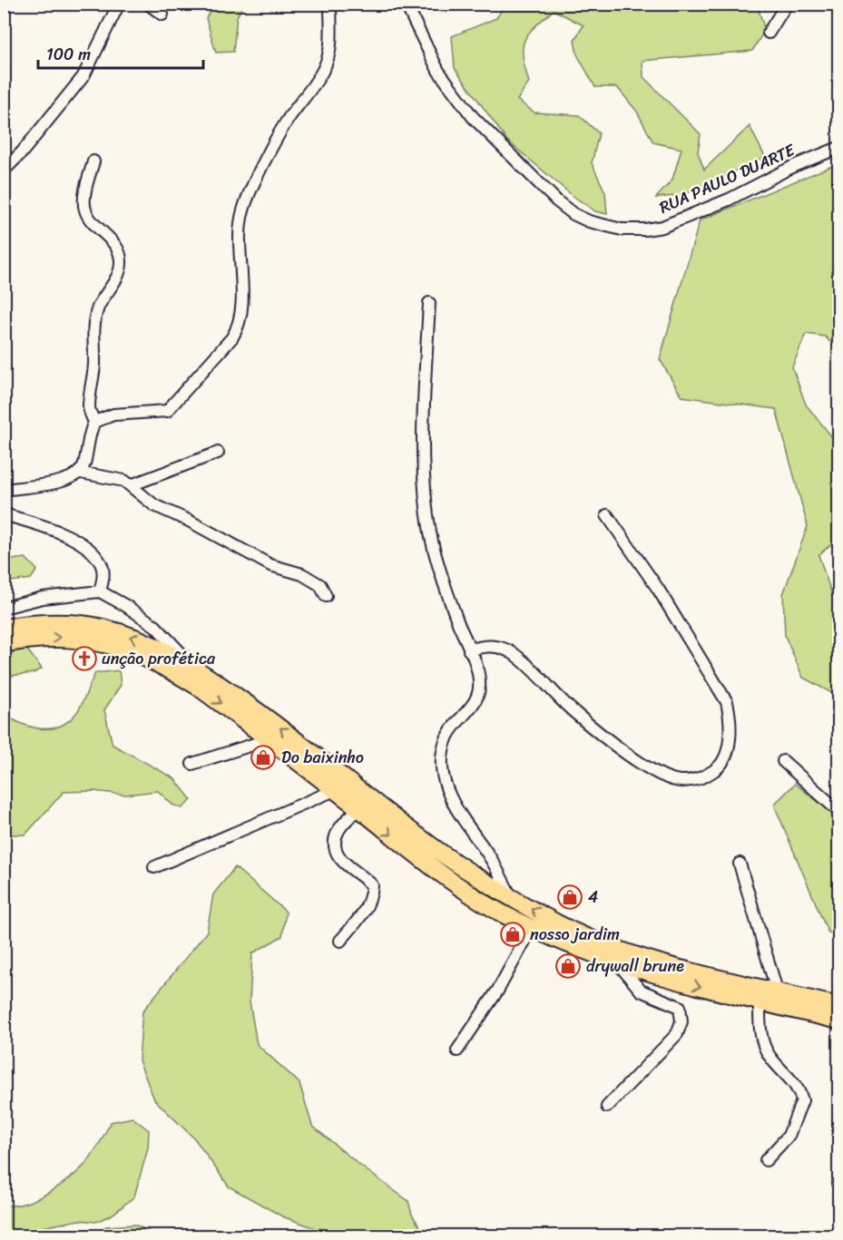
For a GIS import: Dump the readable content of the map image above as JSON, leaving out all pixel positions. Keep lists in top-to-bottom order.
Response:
{
  "streets": {
    "street": ["RUA PAULO DUARTE"]
  },
  "places": {
    "church": ["unção profética"],
    "shop": [
      "Do baixinho",
      "4",
      "nosso jardim",
      "drywall brune"
    ]
  },
  "scale_bar": "100 m"
}
